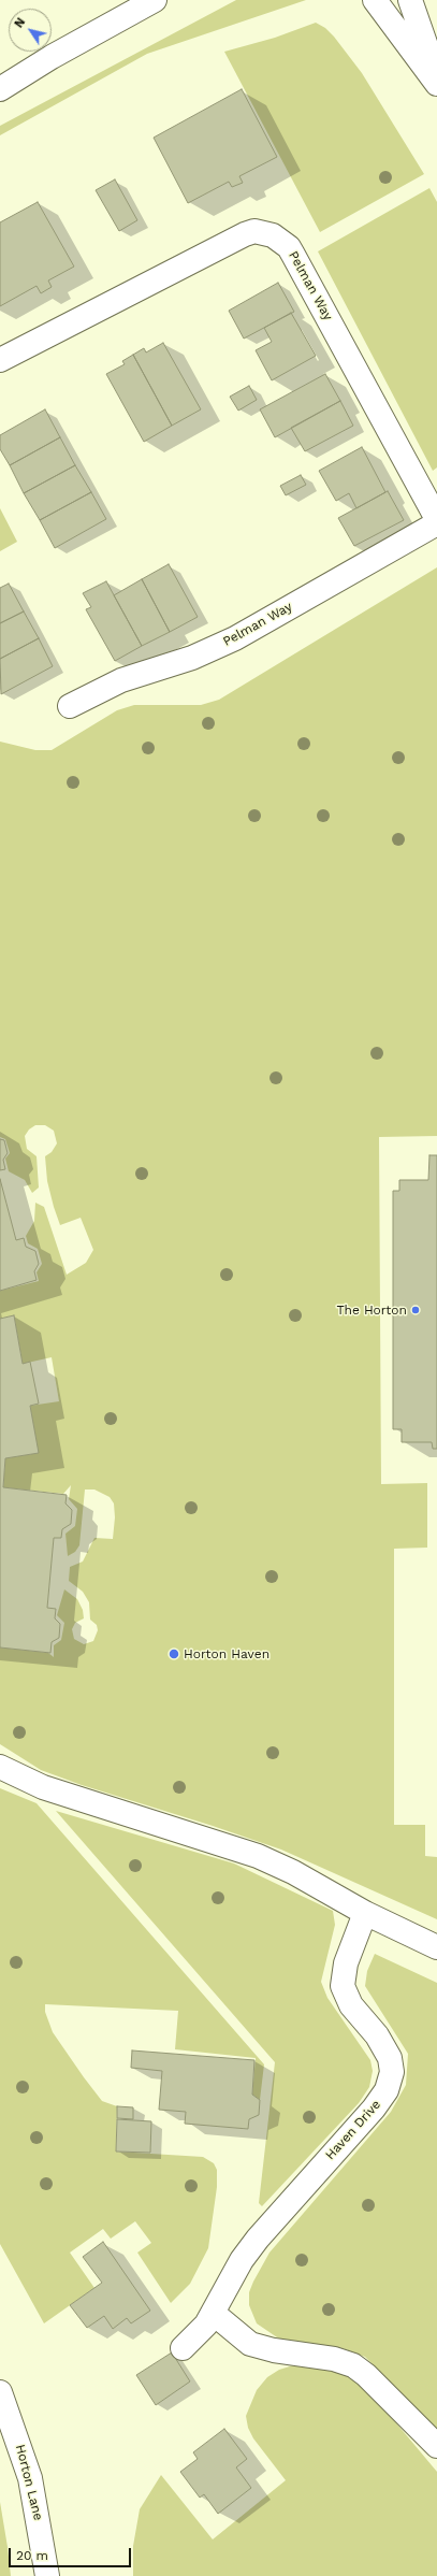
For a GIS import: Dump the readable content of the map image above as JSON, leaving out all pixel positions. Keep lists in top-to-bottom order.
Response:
{
  "streets": {
    "street": ["Pelman Way", "Haven Drive", "Horton Lane"]
  },
  "places": ["The Horton", "Horton Haven"],
  "scale_bar": "20 m",
  "north": "top left"
}
